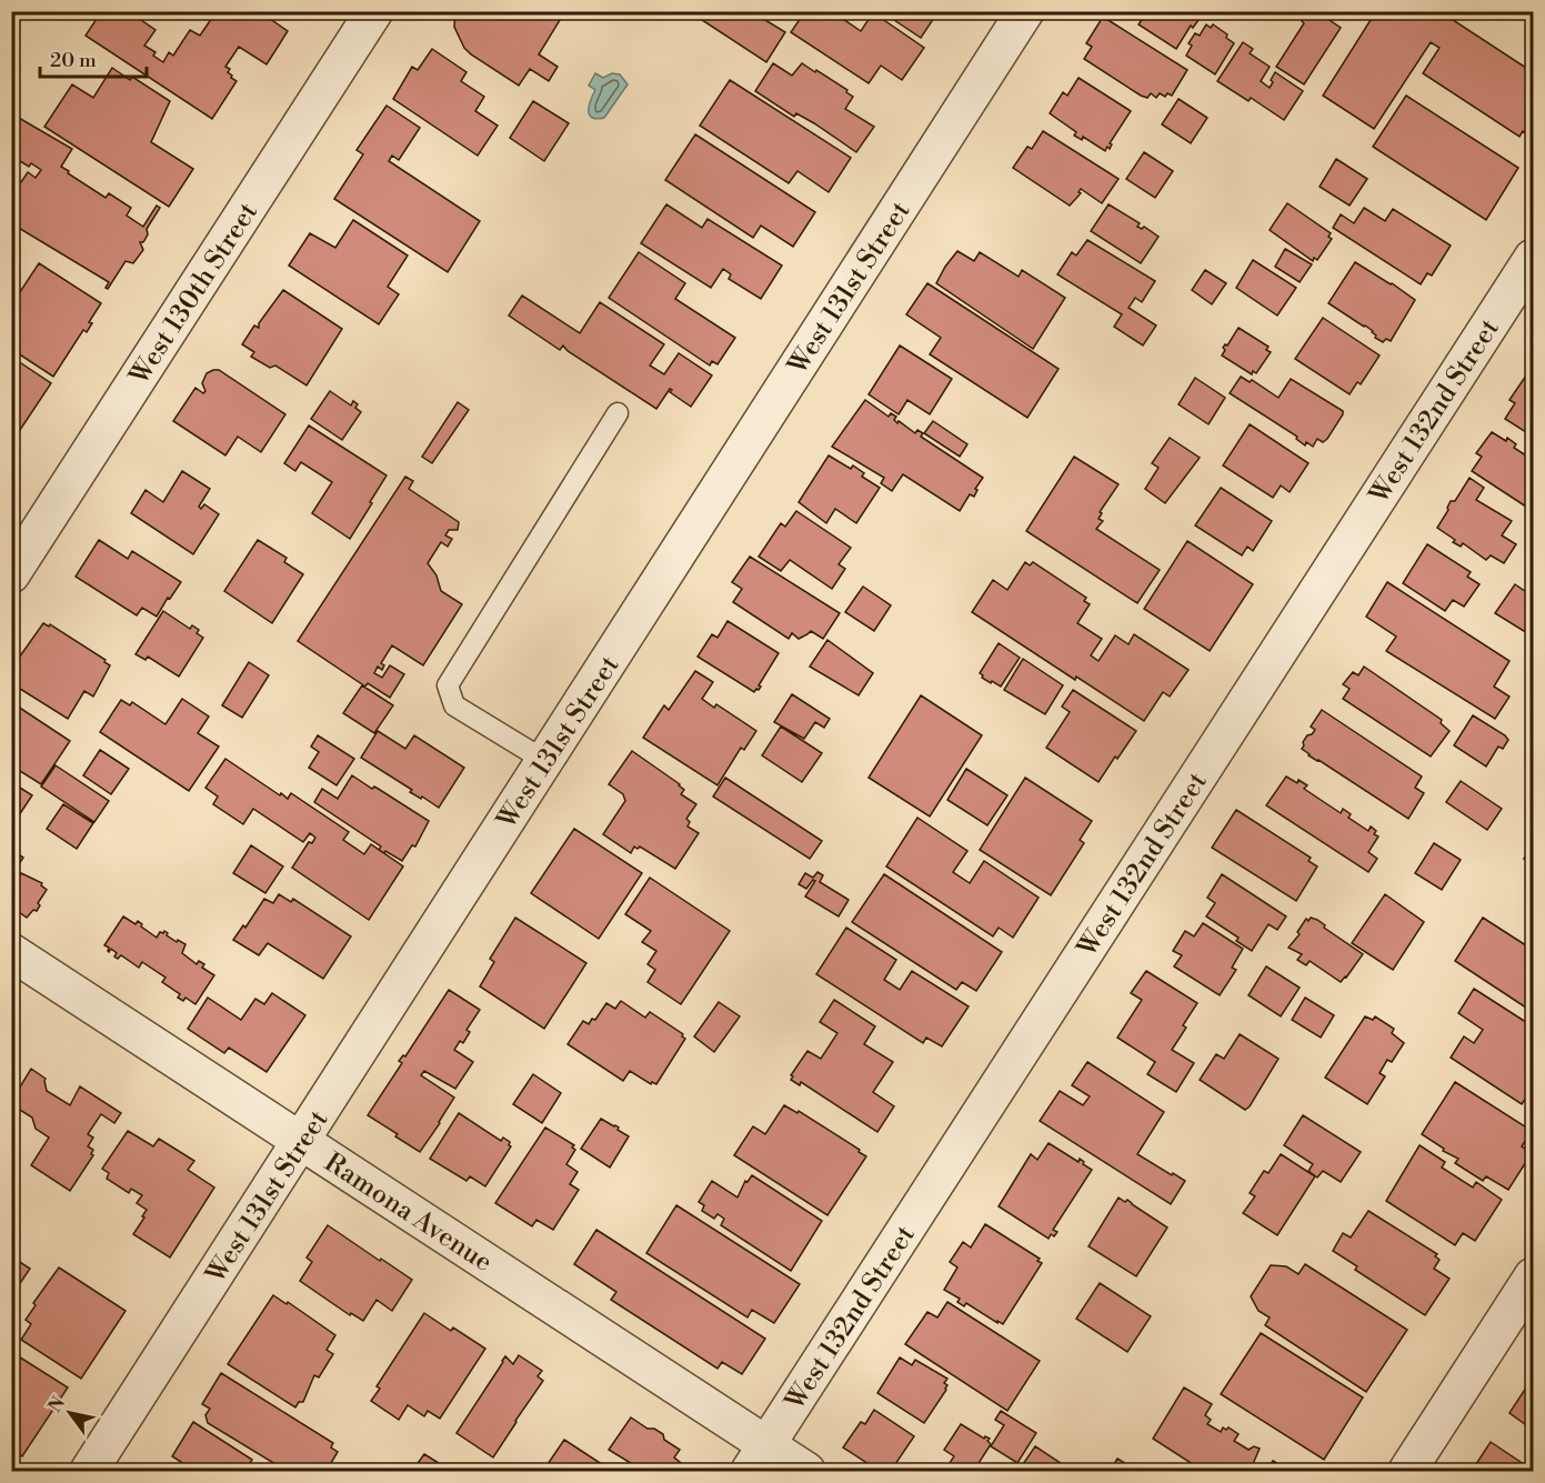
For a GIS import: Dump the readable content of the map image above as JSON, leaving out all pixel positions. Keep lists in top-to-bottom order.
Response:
{
  "streets": {
    "street": [
      "West 131st Street",
      "West 130th Street",
      "West 132nd Street",
      "Ramona Avenue"
    ]
  },
  "crossings": [
    ["West 131st Street", "Ramona Avenue"],
    ["West 132nd Street", "Ramona Avenue"]
  ],
  "scale_bar": "20 m",
  "north": "top left"
}
